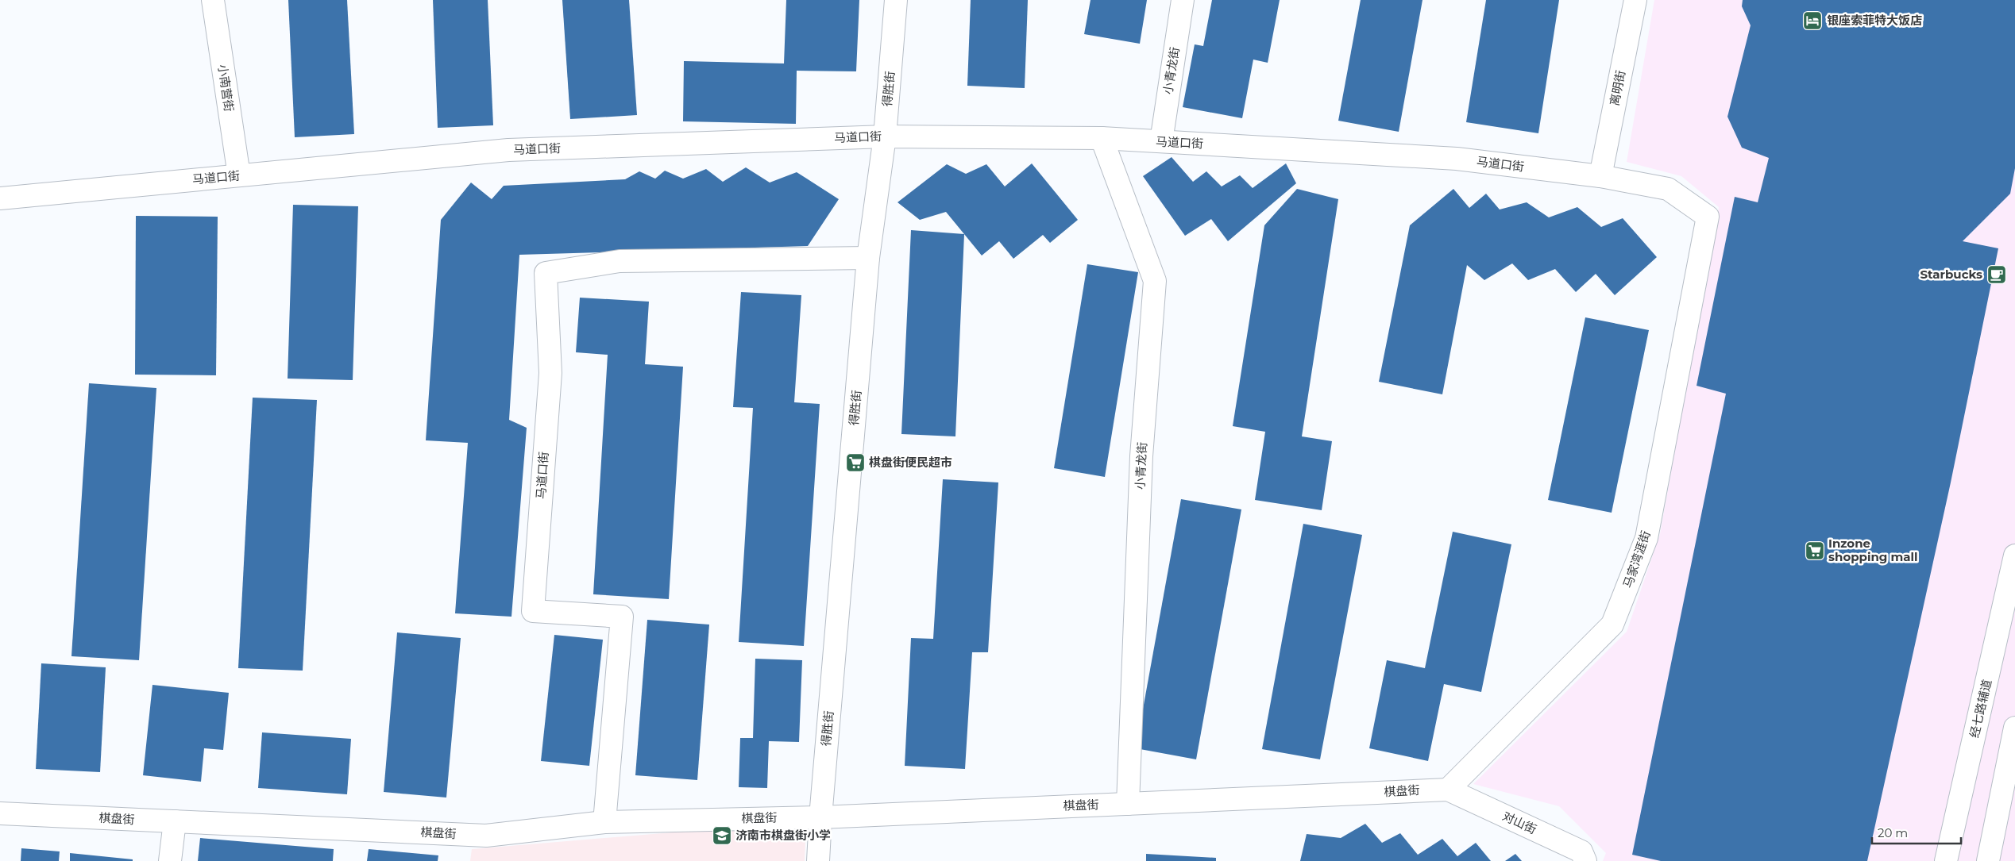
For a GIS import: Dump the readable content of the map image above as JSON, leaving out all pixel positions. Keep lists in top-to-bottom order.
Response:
{
  "streets": {
    "street": [
      "小青龙街",
      "小南营街",
      "离明街",
      "得胜街",
      "马道口街",
      "马家湾涯街",
      "经七路辅道",
      "棋盘街",
      "对山街"
    ]
  },
  "crossings": [
    ["小青龙街", "马道口街"],
    ["小青龙街", "棋盘街"],
    ["小南营街", "马道口街"],
    ["离明街", "马道口街"],
    ["得胜街", "马道口街"],
    ["得胜街", "棋盘街"],
    ["马道口街", "马家湾涯街"],
    ["马道口街", "棋盘街"],
    ["马家湾涯街", "棋盘街"],
    ["马家湾涯街", "对山街"],
    ["棋盘街", "对山街"]
  ],
  "places": {
    "hotel": ["银座索菲特大饭店"],
    "cafe": ["Starbucks"],
    "supermarket": ["棋盘街便民超市", "Inzone shopping mall"],
    "school or university": ["济南市棋盘街小学"]
  },
  "scale_bar": "20 m"
}
